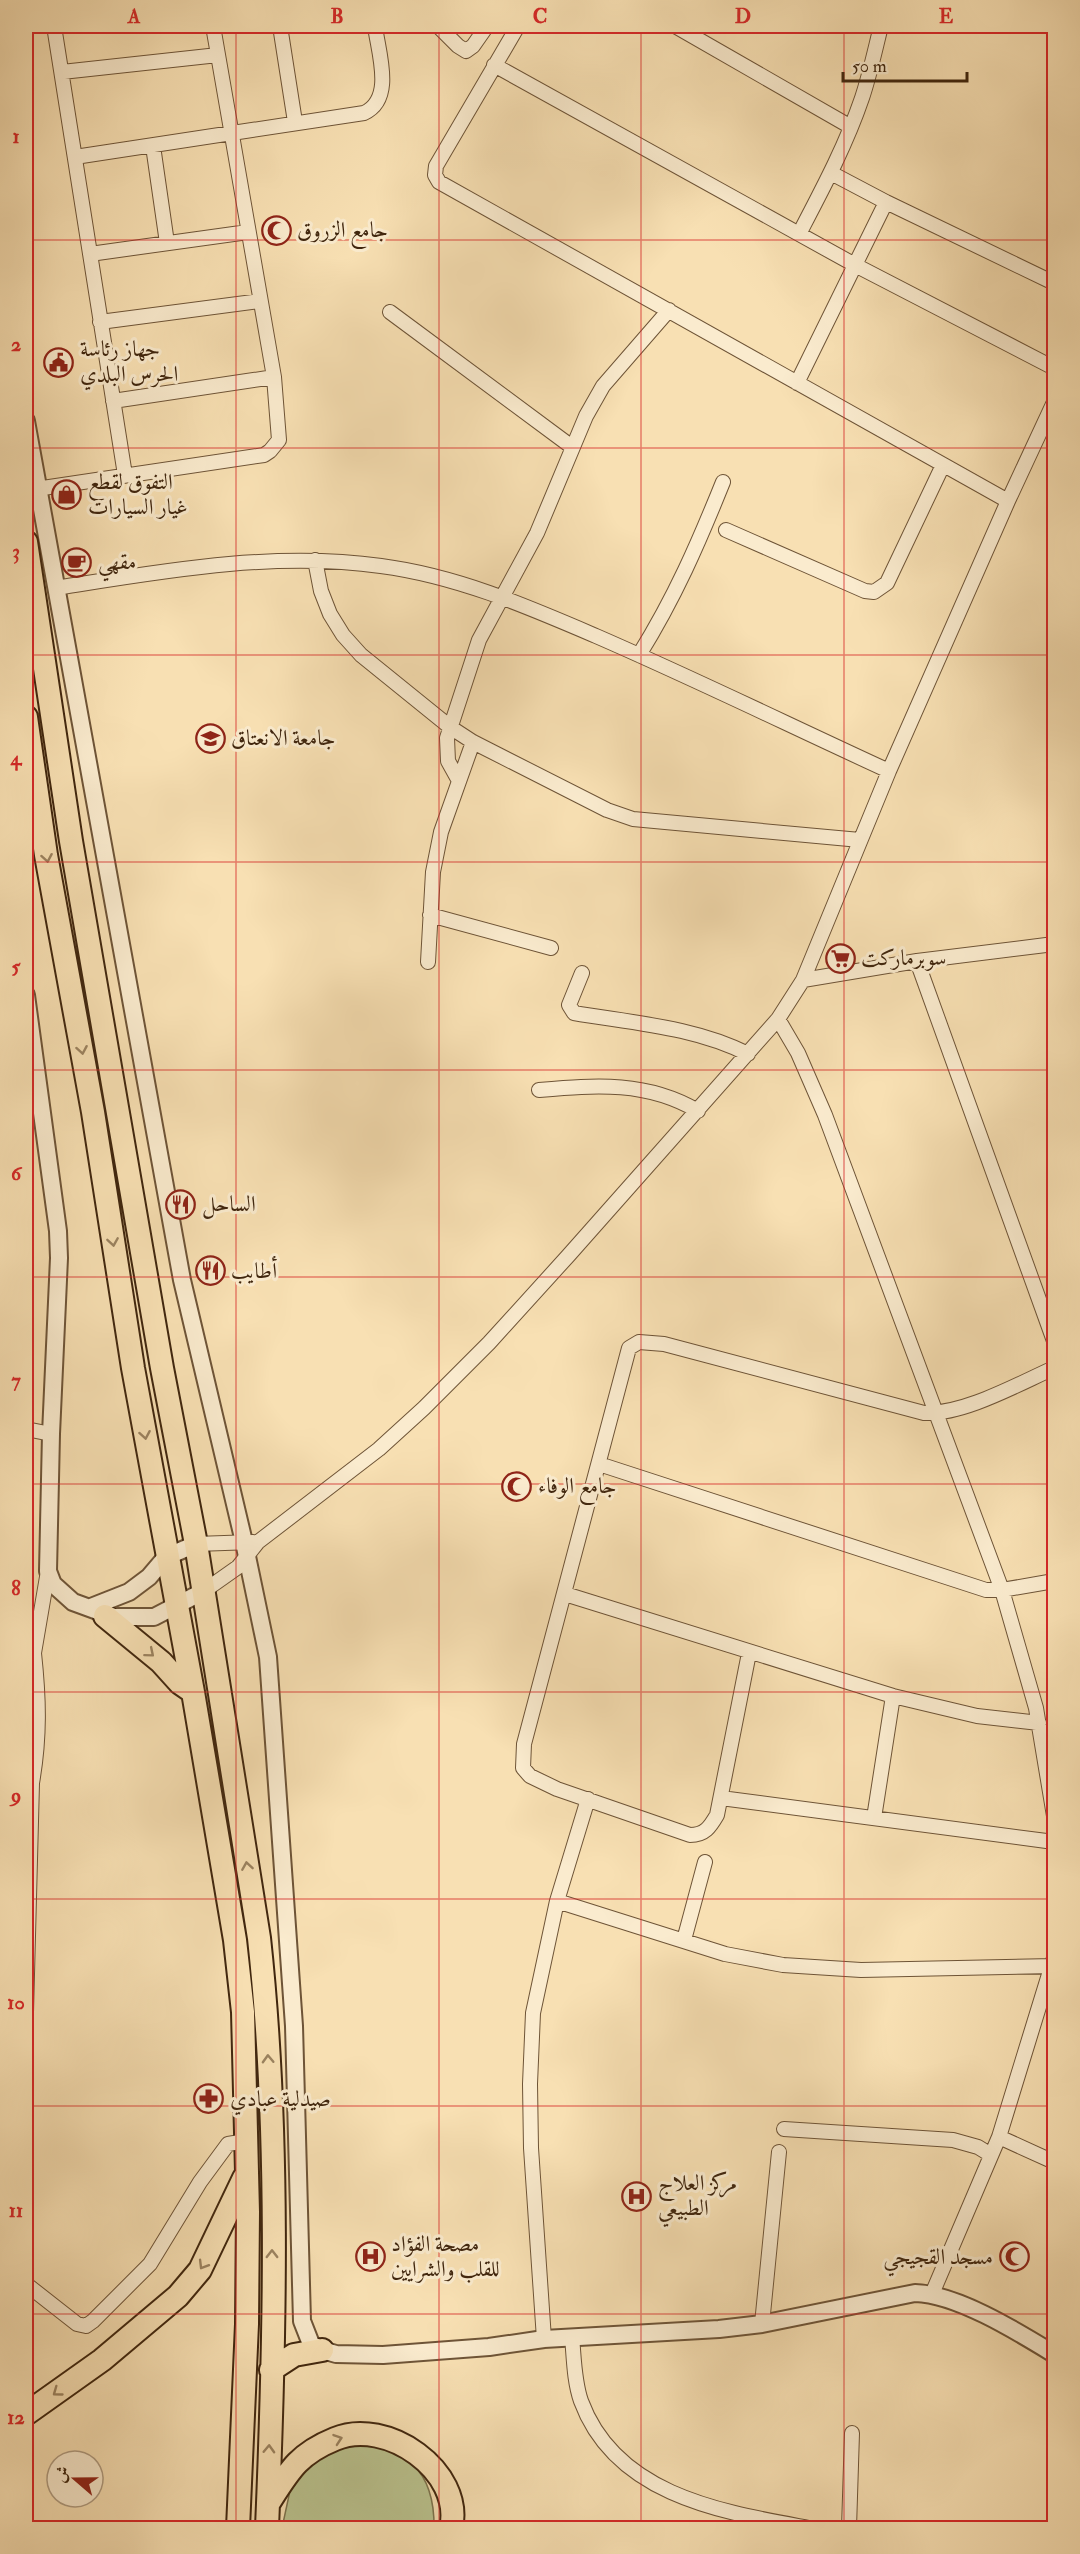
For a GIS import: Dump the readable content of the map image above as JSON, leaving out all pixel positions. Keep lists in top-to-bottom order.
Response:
{
  "places": {
    "mosque": ["جامع الزروق", "جامع الوفاء", "مسجد القجيجي"],
    "public building": ["جهاز رئاسة الحرس البلدي"],
    "shop": ["التفوق لقطع غيار السيارات"],
    "cafe": ["مقهي"],
    "school or university": ["جامعة الانعتاق"],
    "supermarket": ["سوبرماركت"],
    "restaurant": ["الساحل", "أطايب"],
    "pharmacy": ["صيدلية عبادي"],
    "hospital": ["مركز العلاج الطبيعي", "مصحة الفؤاد للقلب والشرايين"]
  },
  "scale_bar": "50 m",
  "north": "left",
  "grid": {
    "columns": [
      "A",
      "B",
      "C",
      "D",
      "E"
    ],
    "rows": [
      "1",
      "2",
      "3",
      "4",
      "5",
      "6",
      "7",
      "8",
      "9",
      "10",
      "11",
      "12"
    ]
  }
}
